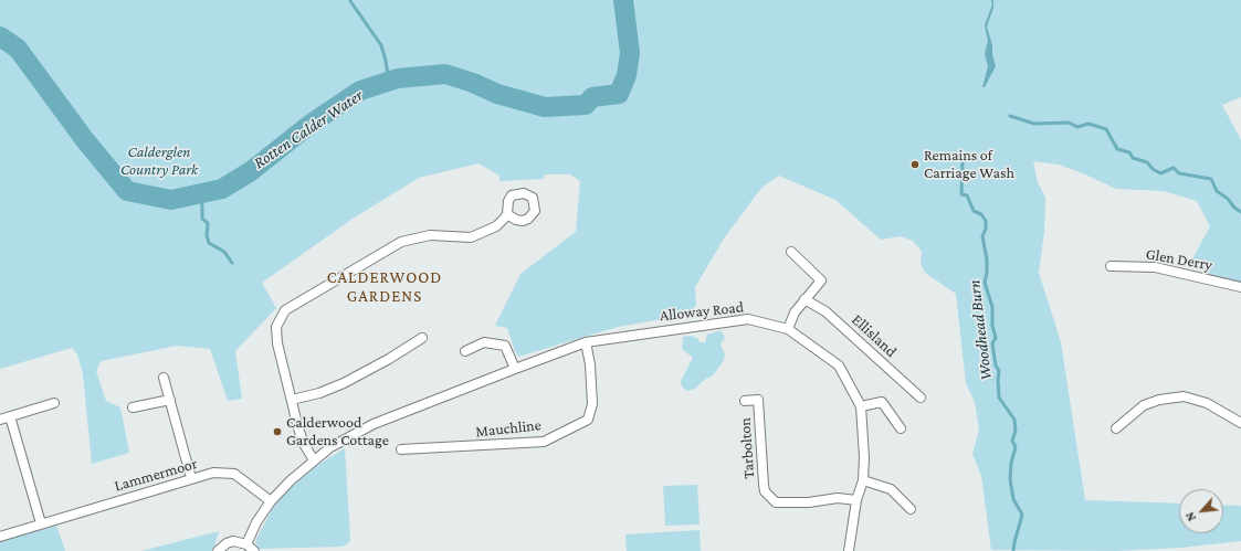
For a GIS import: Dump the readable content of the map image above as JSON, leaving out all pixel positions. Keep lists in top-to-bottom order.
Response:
{
  "streets": {
    "street": [
      "Glen Derry",
      "Alloway Road",
      "Ellisland",
      "Mauchline",
      "Tarbolton",
      "Lammermoor"
    ]
  },
  "crossings": [
    ["Alloway Road", "Mauchline"],
    ["Alloway Road", "Tarbolton"],
    ["Alloway Road", "Lammermoor"]
  ],
  "districts": ["CALDERWOOD GARDENS"],
  "water": ["Rotten Calder Water", "Woodhead Burn"],
  "parks": ["Calderglen Country Park"],
  "places": ["Remains of Carriage Wash", "Calderwood Gardens Cottage"],
  "north": "bottom left"
}
